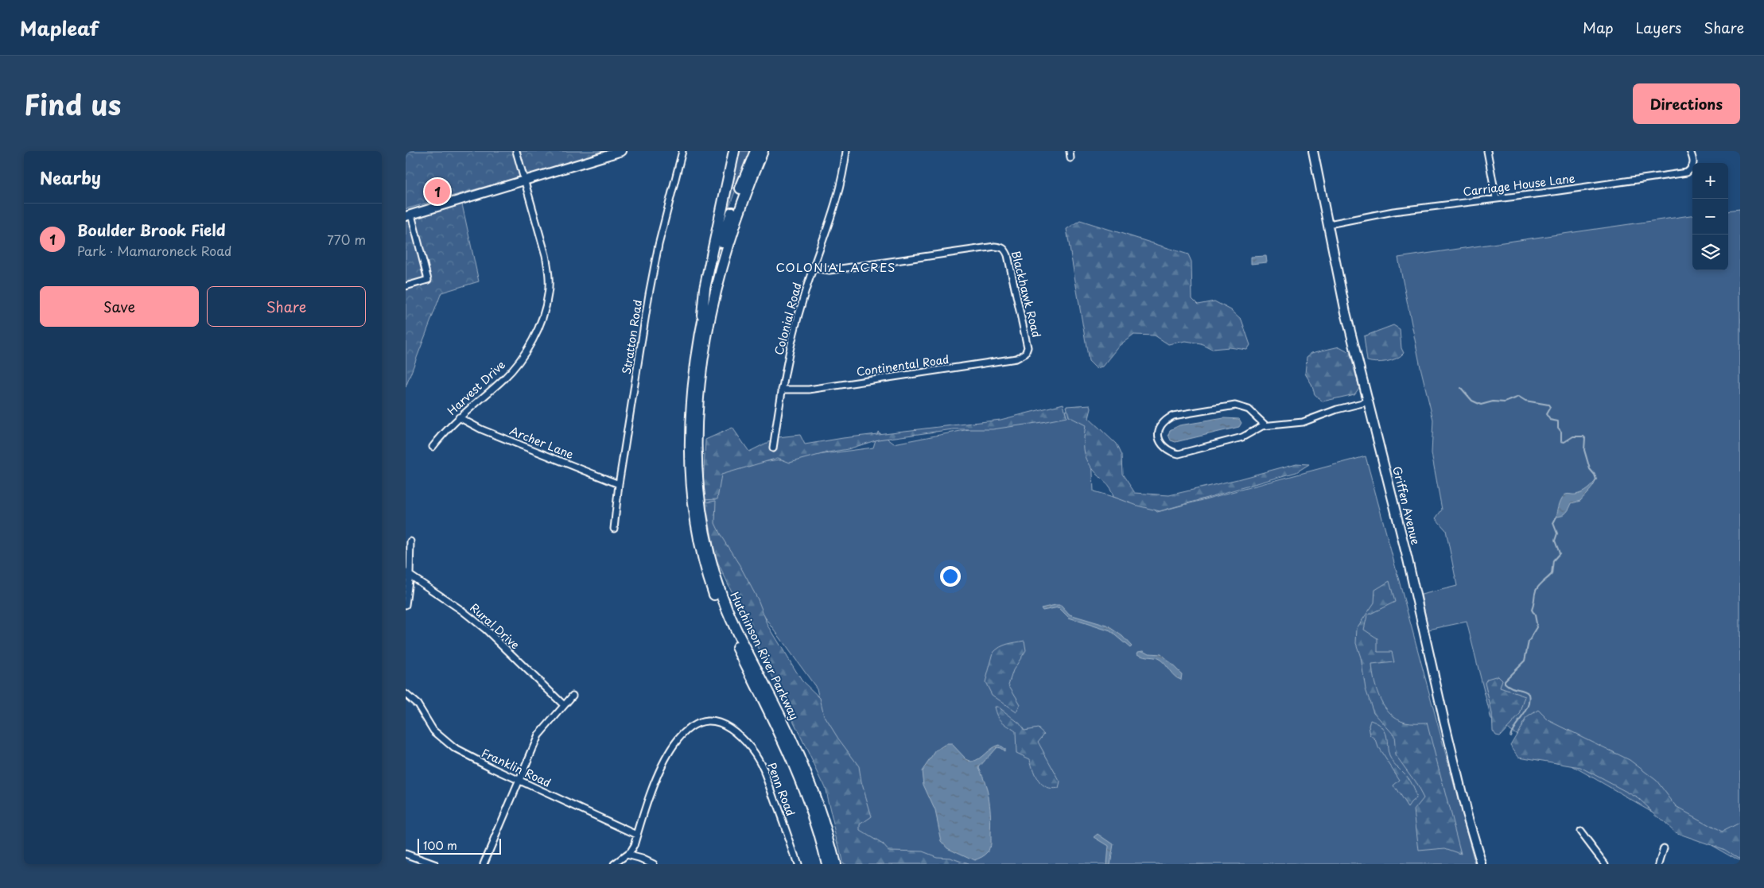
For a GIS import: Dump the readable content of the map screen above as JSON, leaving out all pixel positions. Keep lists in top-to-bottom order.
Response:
{
  "streets": {
    "highway": ["Hutchinson River Parkway"],
    "street": [
      "Carriage House Lane",
      "Blackhawk Road",
      "Colonial Road",
      "Stratton Road",
      "Continental Road",
      "Harvest Drive",
      "Archer Lane",
      "Griffen Avenue",
      "Rural Drive",
      "Franklin Road",
      "Penn Road"
    ]
  },
  "crossings": [
    ["Carriage House Lane", "Griffen Avenue"],
    ["Blackhawk Road", "Colonial Road"],
    ["Blackhawk Road", "Continental Road"],
    ["Colonial Road", "Continental Road"],
    ["Stratton Road", "Archer Lane"],
    ["Harvest Drive", "Archer Lane"],
    ["Franklin Road", "Penn Road"]
  ],
  "districts": ["COLONIAL ACRES"],
  "scale_bar": "100 m",
  "page": {
    "header": "Mapleaf",
    "nav": ["Map", "Layers", "Share"],
    "title": "Find us",
    "buttons": [
      "Directions",
      ["Save", "Share"]
    ],
    "heading": "Nearby",
    "map_buttons": ["+", "−"],
    "pins": "1",
    "list": [
      {
        "mark": "1",
        "name": "Boulder Brook Field",
        "note": "Park · Mamaroneck Road",
        "value": "770 m"
      }
    ],
    "scale": "100 m"
  }
}
